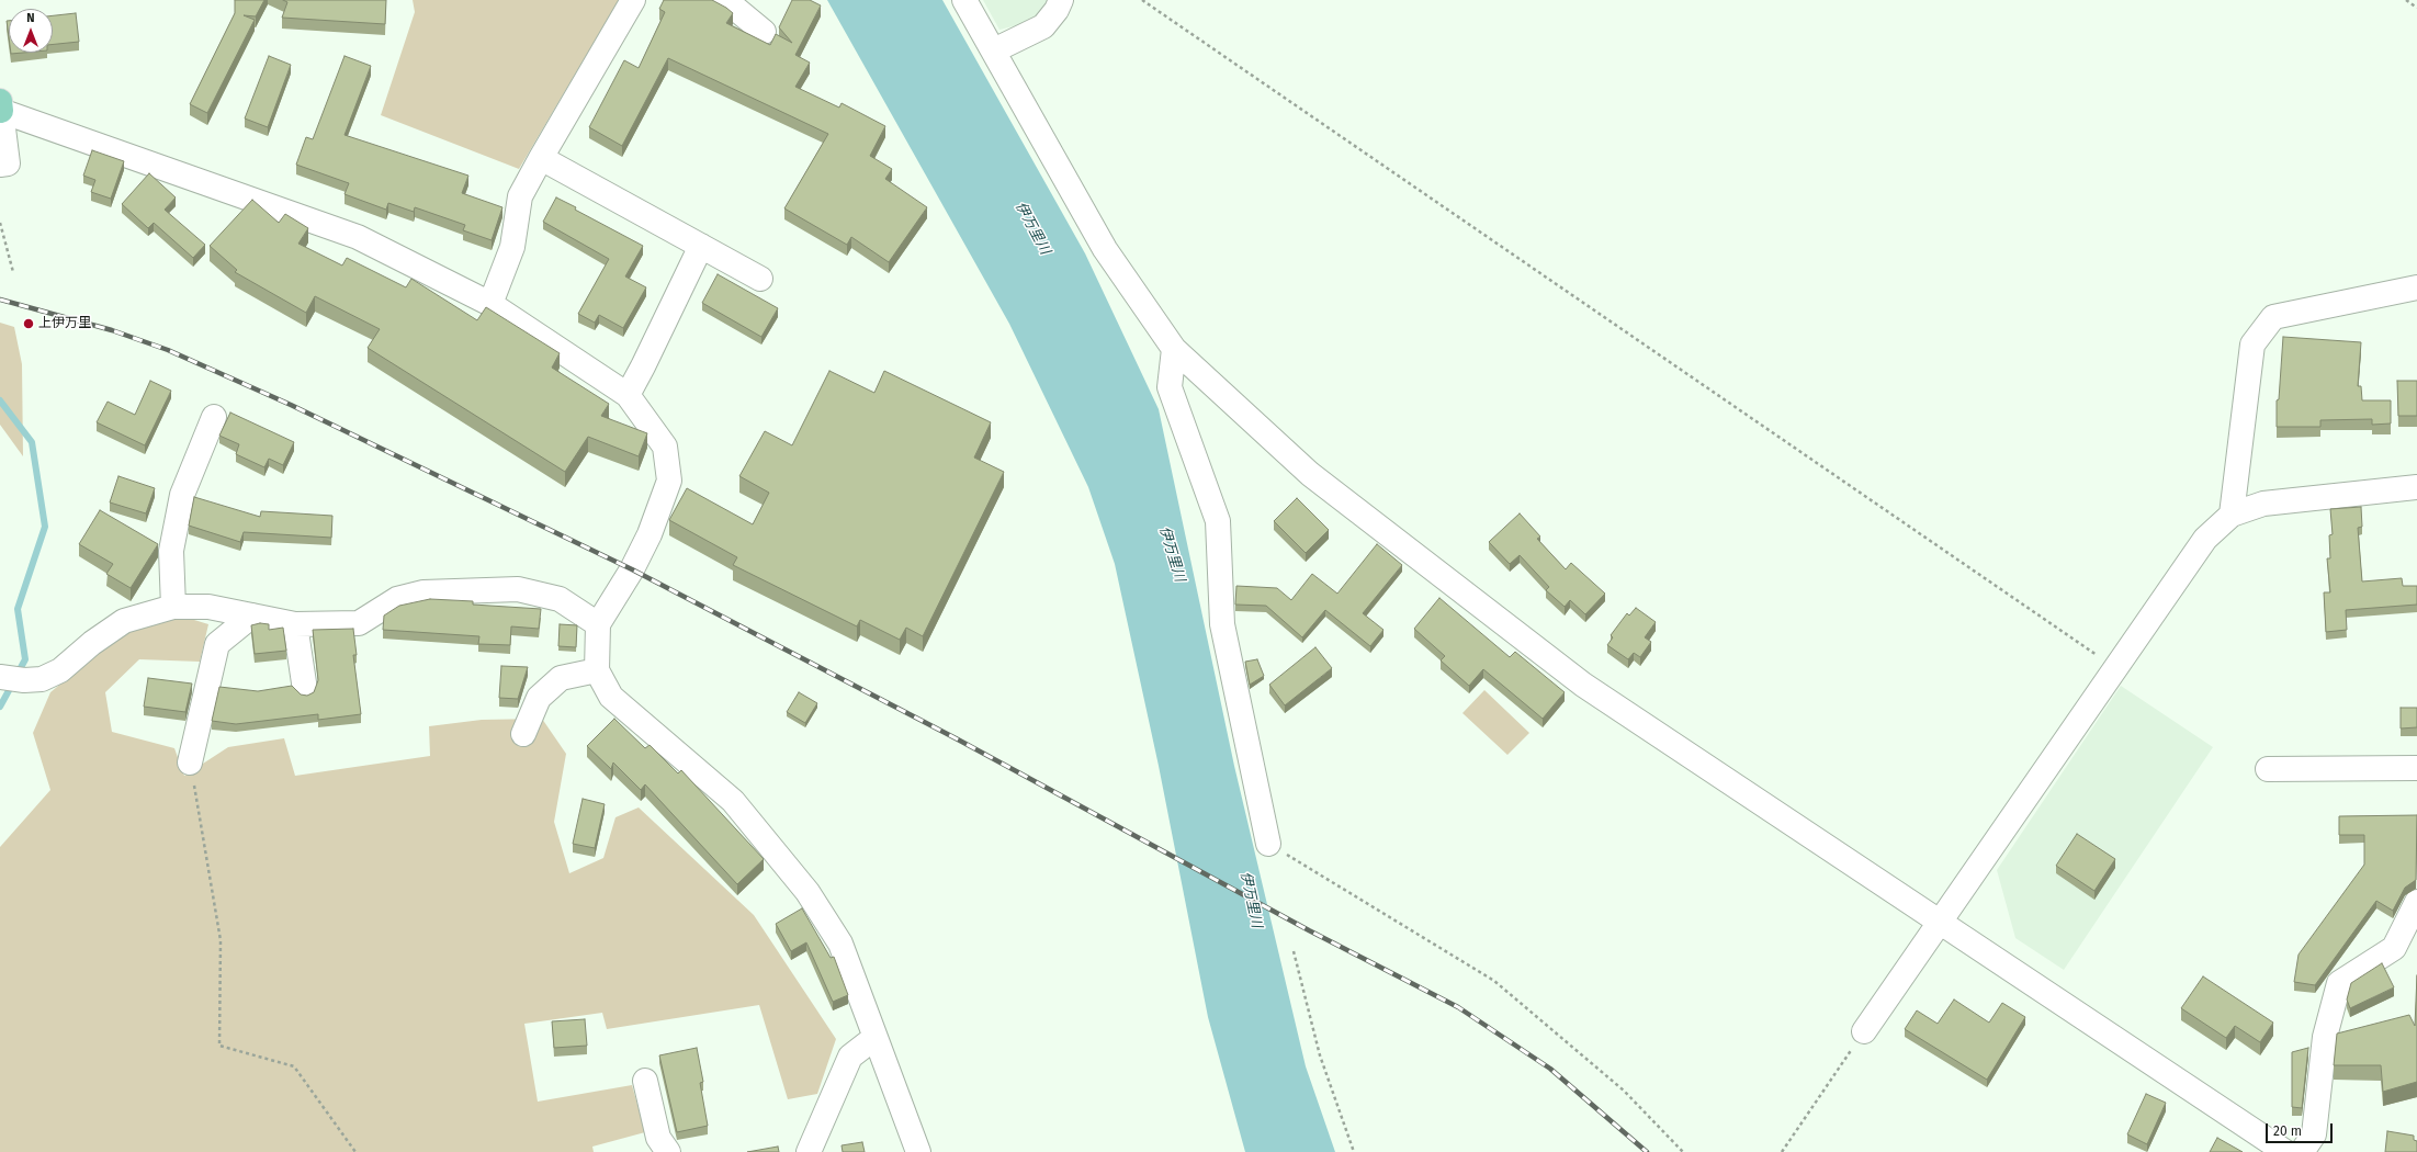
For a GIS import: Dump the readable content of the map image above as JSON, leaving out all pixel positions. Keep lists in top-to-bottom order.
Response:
{
  "water": ["伊万里川"],
  "places": ["上伊万里"],
  "scale_bar": "20 m",
  "north": "top"
}
